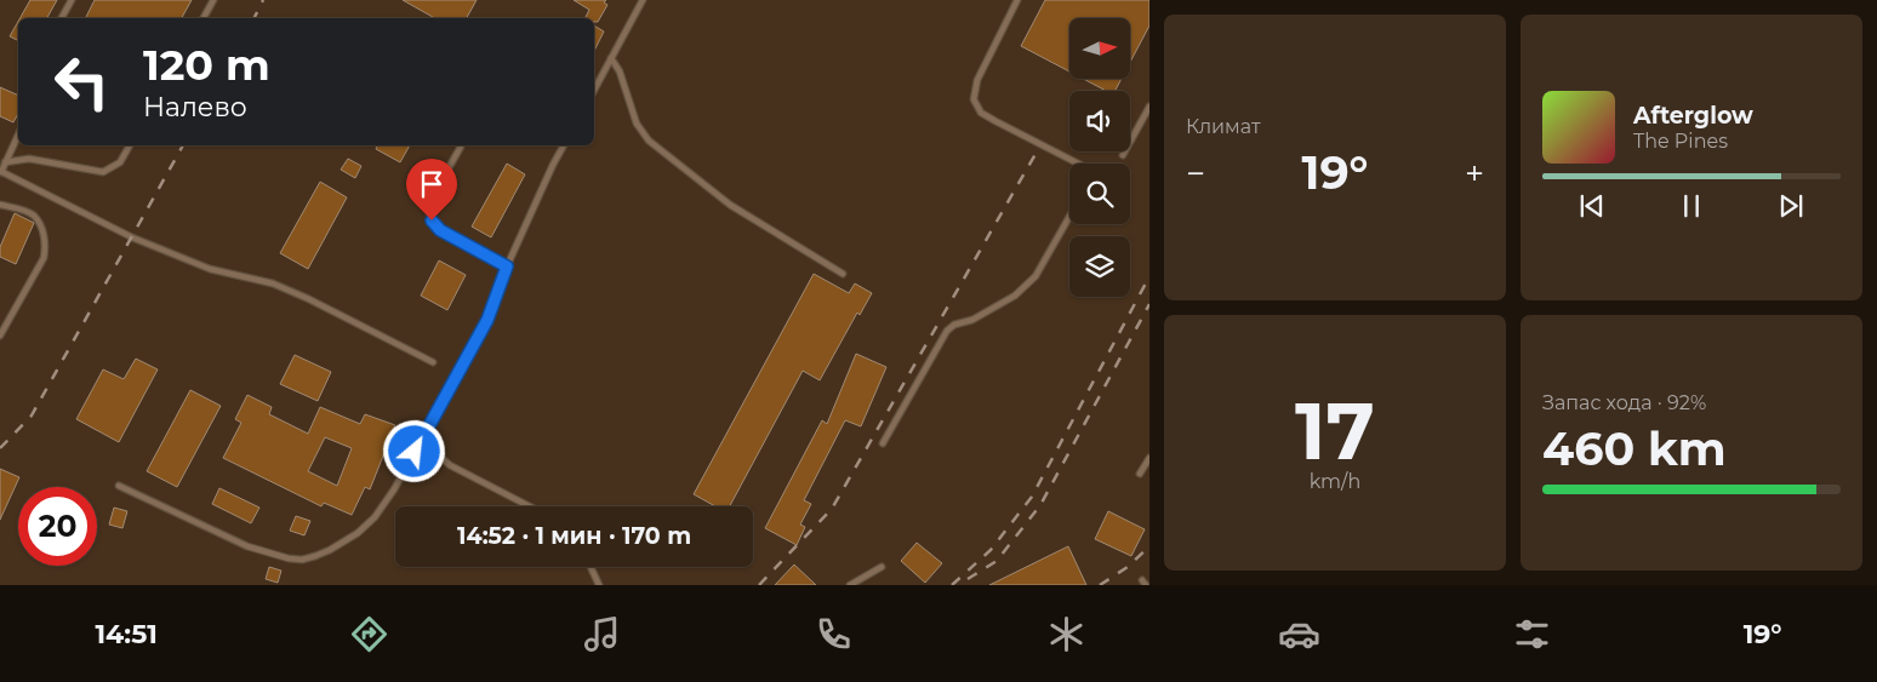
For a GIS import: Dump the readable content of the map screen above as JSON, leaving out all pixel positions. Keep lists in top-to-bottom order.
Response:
{
  "north": "right",
  "page": {
    "tile": [
      "Климат",
      ["17", "km/h"],
      ["Запас хода · 92%", "460 km"]
    ],
    "turn": ["120 m", "Налево"],
    "song": ["Afterglow", "The Pines"],
    "heat": ["−", "19°", "+"],
    "limit": "20",
    "trip": "14:52 · 1 мин · 170 m",
    "tabs": ["14:51", "19°"]
  }
}
